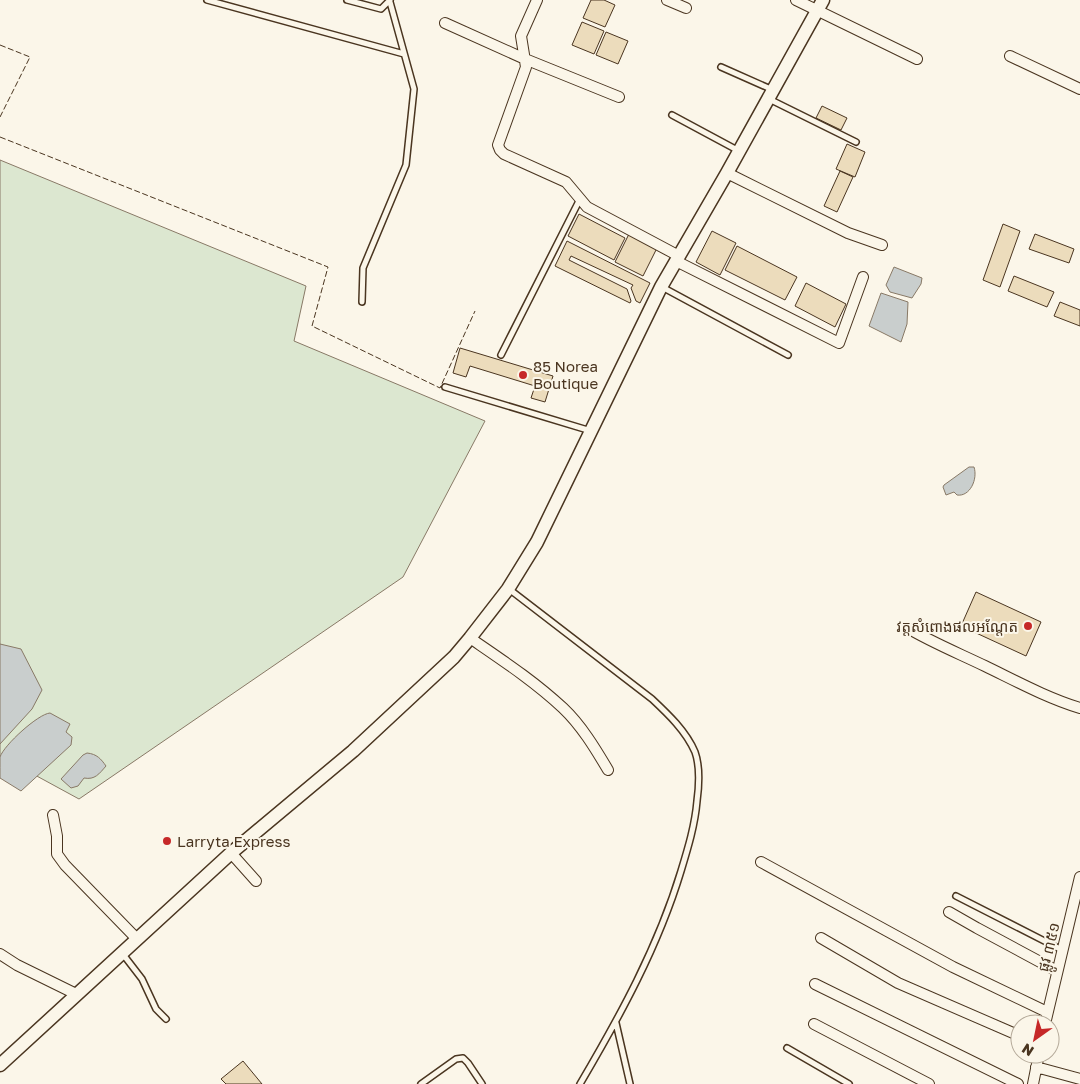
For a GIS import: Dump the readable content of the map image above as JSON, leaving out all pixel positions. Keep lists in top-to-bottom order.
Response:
{
  "streets": {
    "street": ["ផ្លូវ ៣៥១"]
  },
  "places": ["85 Norea Boutique", "វត្តសំពោងផលអណ្តែត", "Larryta Express"],
  "north": "bottom left"
}
